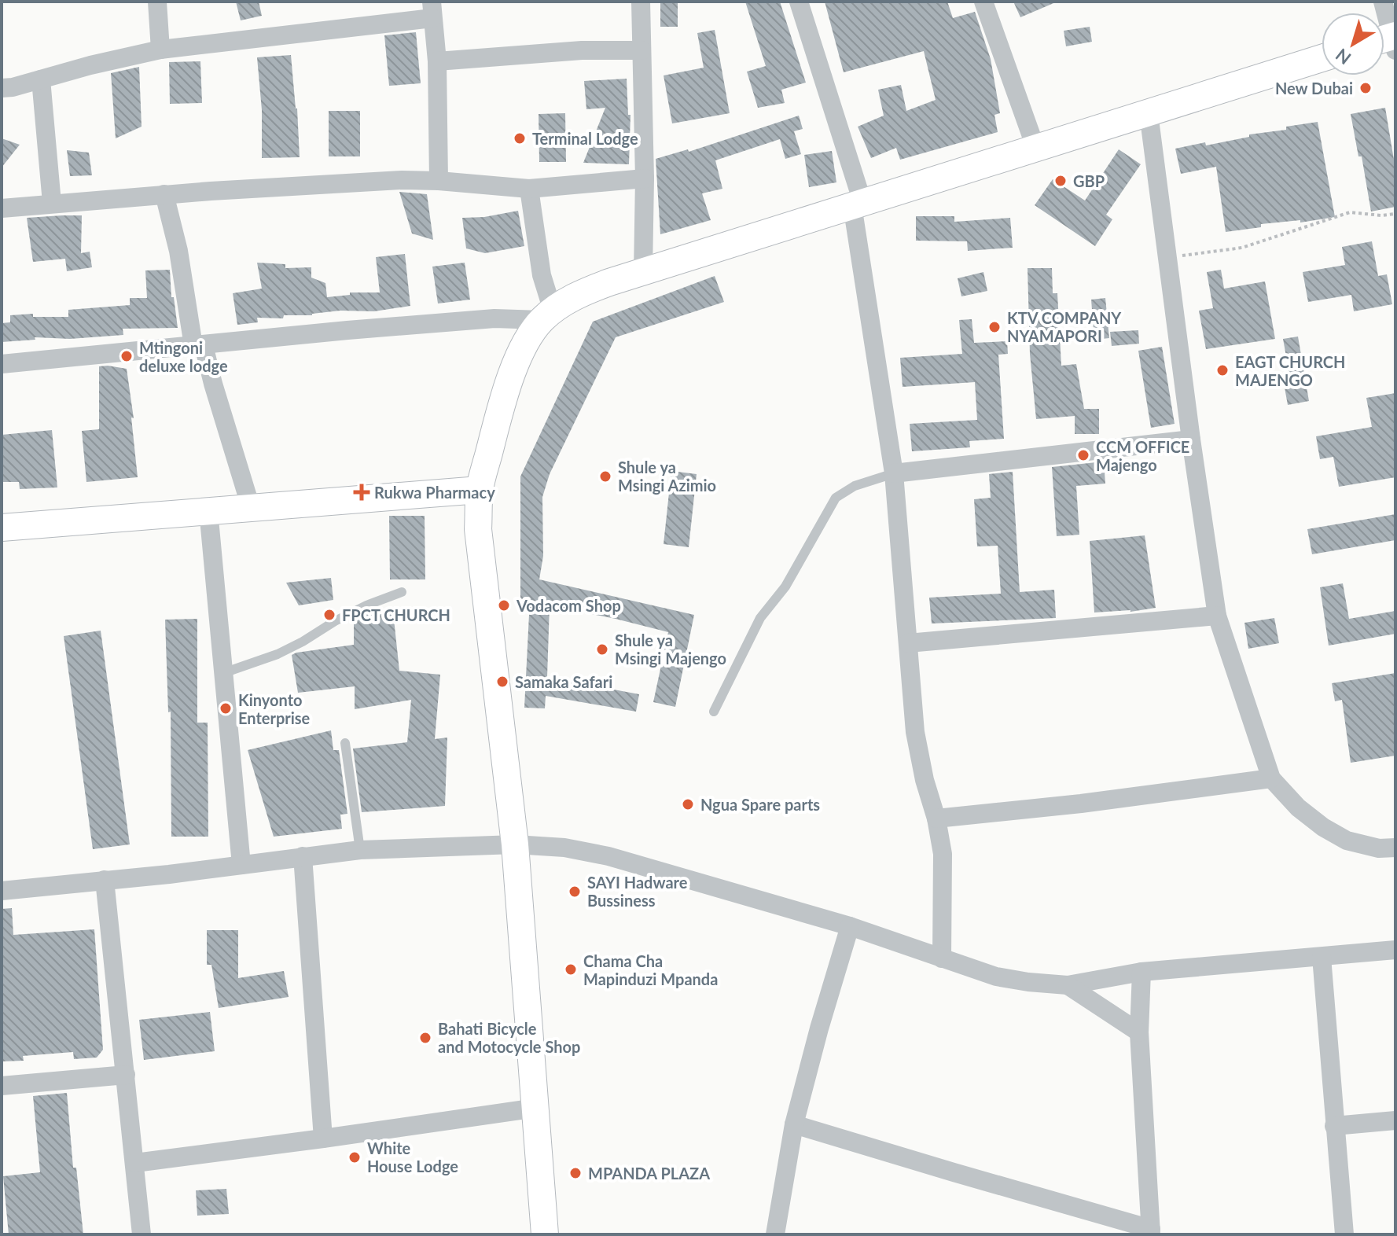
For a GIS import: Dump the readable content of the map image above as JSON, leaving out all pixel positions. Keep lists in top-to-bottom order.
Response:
{
  "places": {
    "other": [
      "New Dubai",
      "Terminal Lodge",
      "GBP",
      "KTV COMPANY NYAMAPORI",
      "Mtingoni deluxe lodge",
      "EAGT CHURCH MAJENGO",
      "CCM OFFICE Majengo",
      "Shule ya Msingi Azimio",
      "Vodacom Shop",
      "FPCT CHURCH",
      "Shule ya Msingi Majengo",
      "Samaka Safari",
      "Kinyonto Enterprise",
      "Ngua Spare parts",
      "SAYI Hadware Bussiness",
      "Chama Cha Mapinduzi Mpanda",
      "Bahati Bicycle and Motocycle Shop",
      "White House Lodge",
      "MPANDA PLAZA"
    ],
    "health": ["Rukwa Pharmacy"]
  },
  "north": "bottom left"
}
